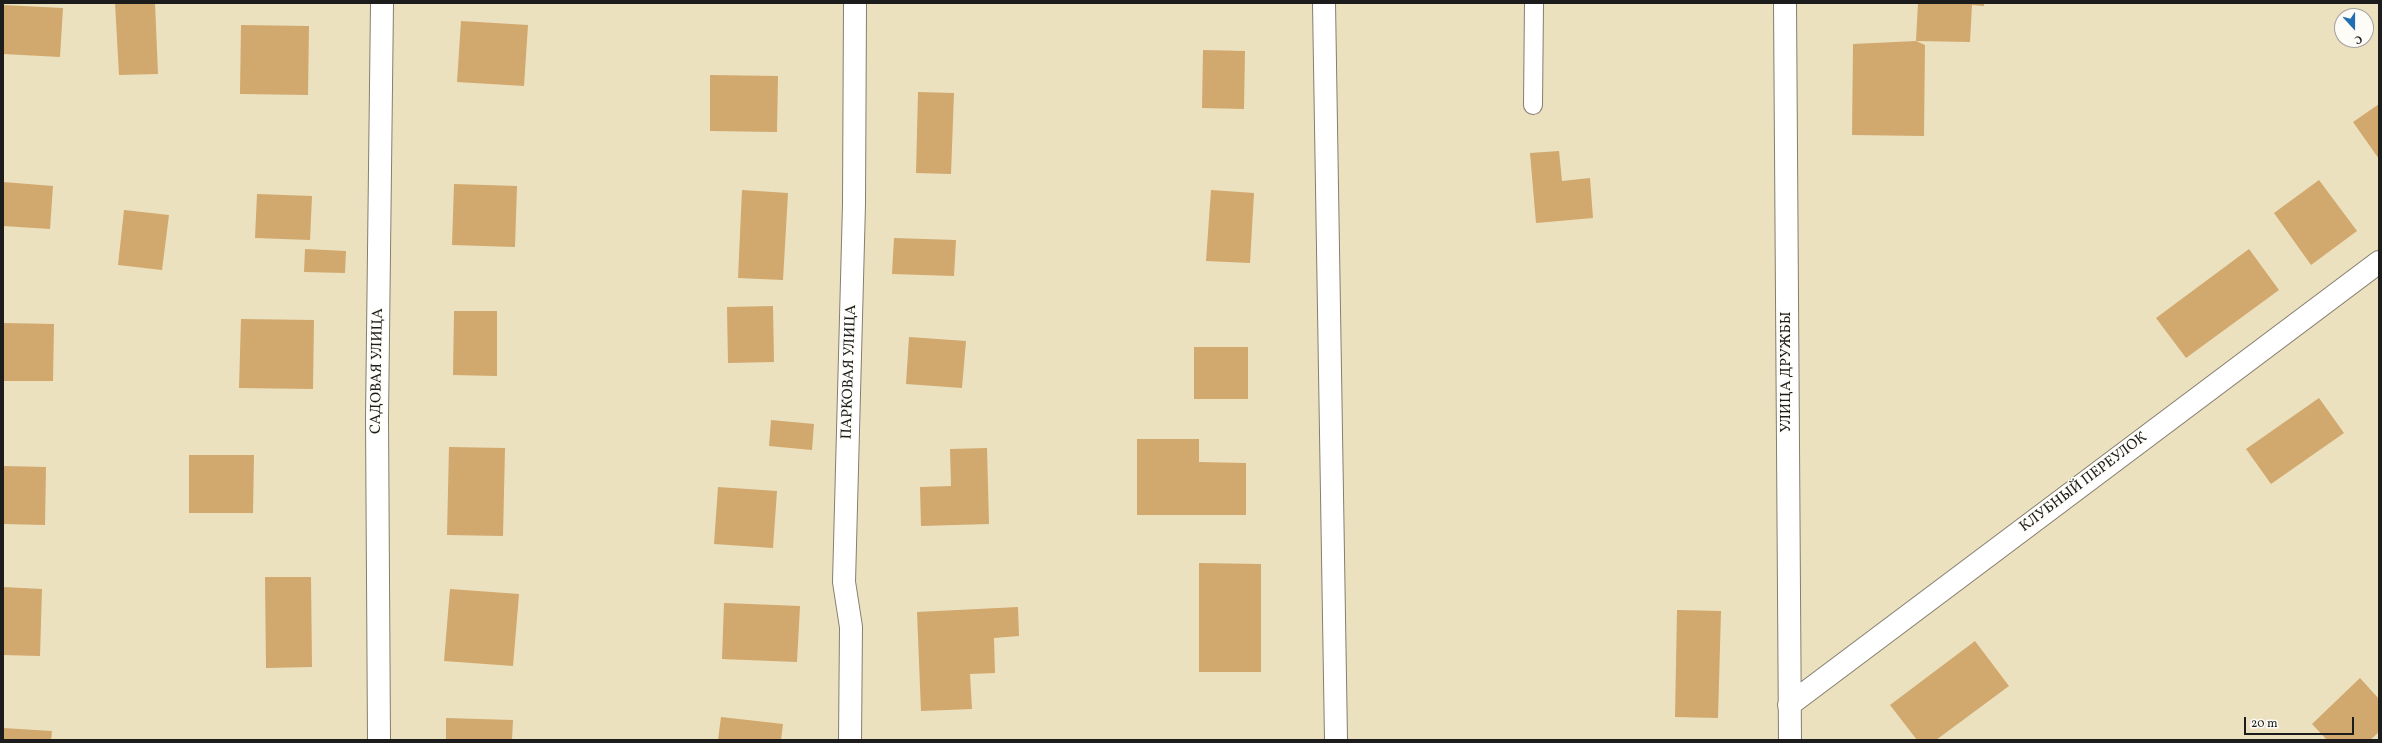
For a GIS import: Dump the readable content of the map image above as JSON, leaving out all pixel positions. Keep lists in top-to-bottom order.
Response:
{
  "streets": {
    "street": [
      "САДОВАЯ УЛИЦА",
      "ПАРКОВАЯ УЛИЦА",
      "УЛИЦА ДРУЖБЫ",
      "КЛУБНЫЙ ПЕРЕУЛОК"
    ]
  },
  "crossings": [
    ["УЛИЦА ДРУЖБЫ", "КЛУБНЫЙ ПЕРЕУЛОК"]
  ],
  "scale_bar": "20 m",
  "north": "bottom"
}
